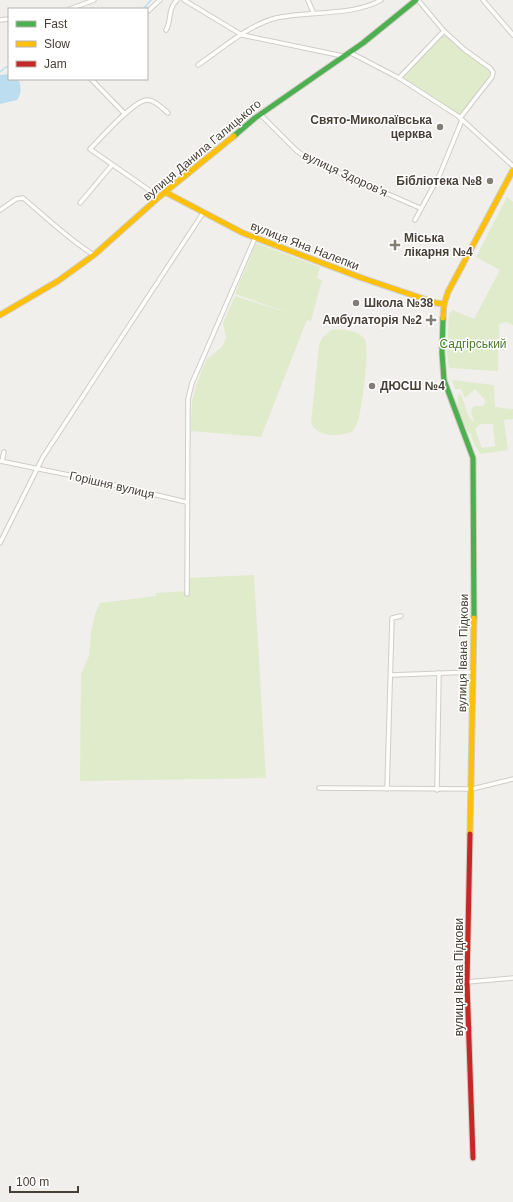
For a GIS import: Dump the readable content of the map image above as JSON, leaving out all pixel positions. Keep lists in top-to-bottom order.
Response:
{
  "streets": {
    "street": [
      "вулиця Данила Галицького",
      "вулиця Здоровʼя",
      "вулиця Яна Налепки",
      "Горішня вулиця",
      "вулиця Івана Підкови"
    ]
  },
  "crossings": [
    ["вулиця Данила Галицького", "вулиця Здоровʼя"],
    ["вулиця Данила Галицького", "вулиця Яна Налепки"],
    ["вулиця Яна Налепки", "вулиця Івана Підкови"]
  ],
  "parks": ["Садгірський"],
  "places": {
    "other": [
      "Свято-Миколаївська церква",
      "Бібліотека №8",
      "Школа №38",
      "ДЮСШ №4"
    ],
    "health": ["Міська лікарня №4", "Амбулаторія №2"]
  },
  "legend": ["Fast", "Slow", "Jam"],
  "scale_bar": "100 m"
}
